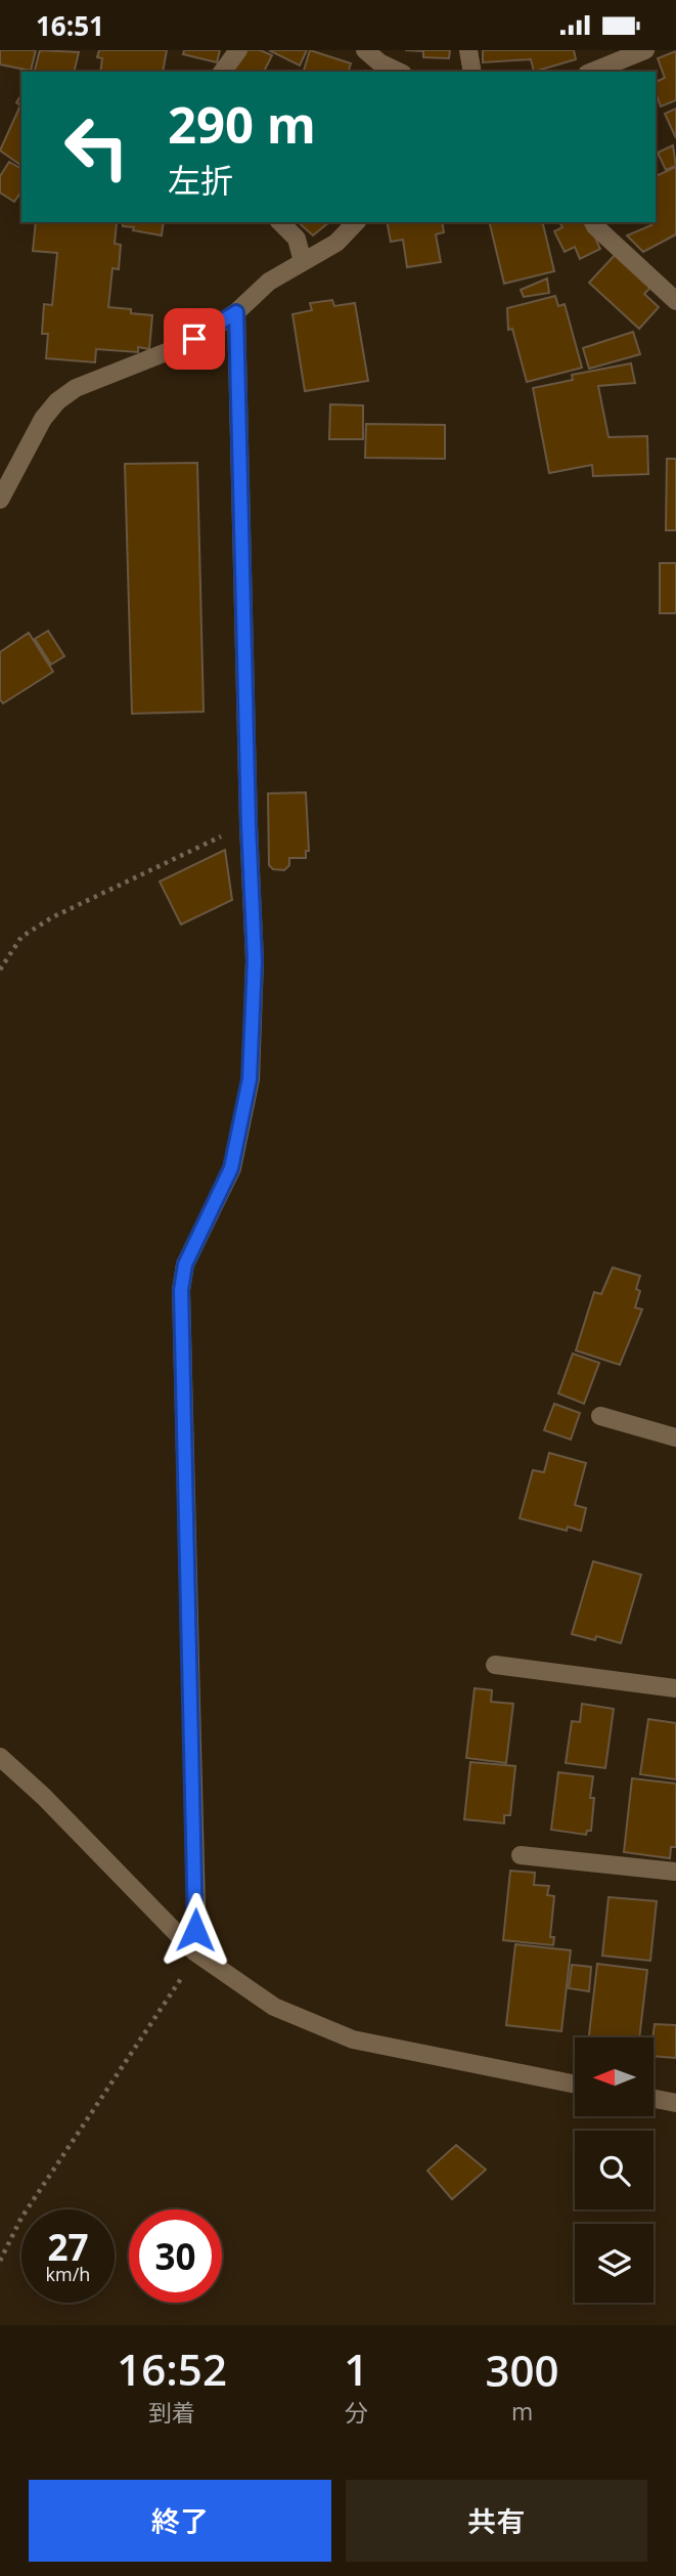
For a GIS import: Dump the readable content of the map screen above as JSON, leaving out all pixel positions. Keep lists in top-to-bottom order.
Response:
{
  "north": "left",
  "page": {
    "status": "16:51",
    "turn": ["290 m", "左折"],
    "speed": "27 km/h",
    "limit": "30",
    "eta": [
      "16:52",
      "到着",
      "1",
      "分",
      "300",
      "m"
    ],
    "buttons": ["終了", "共有"]
  }
}
